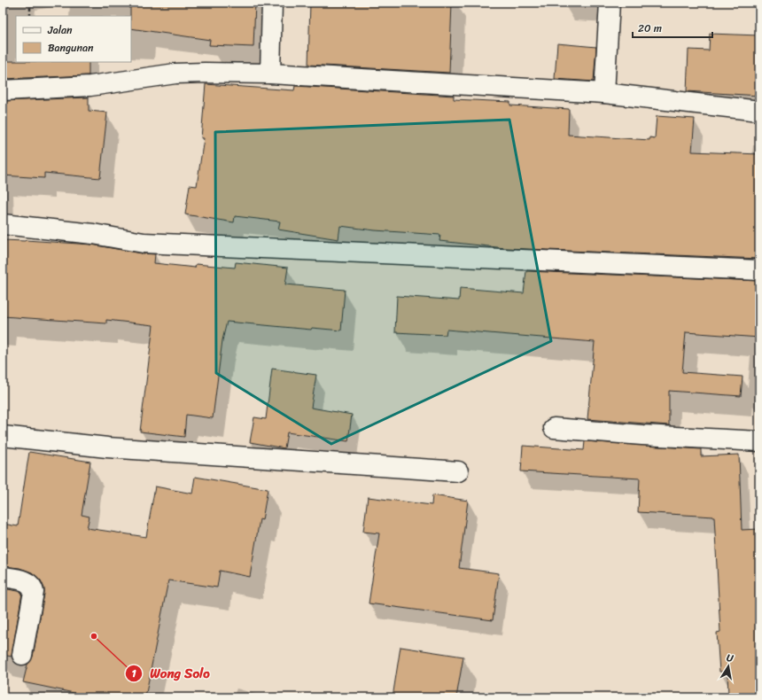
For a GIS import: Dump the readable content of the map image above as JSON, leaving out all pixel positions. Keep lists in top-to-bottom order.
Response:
{
  "places": ["Wong Solo"],
  "legend": ["Jalan", "Bangunan"],
  "scale_bar": "20 m",
  "north": "top"
}
